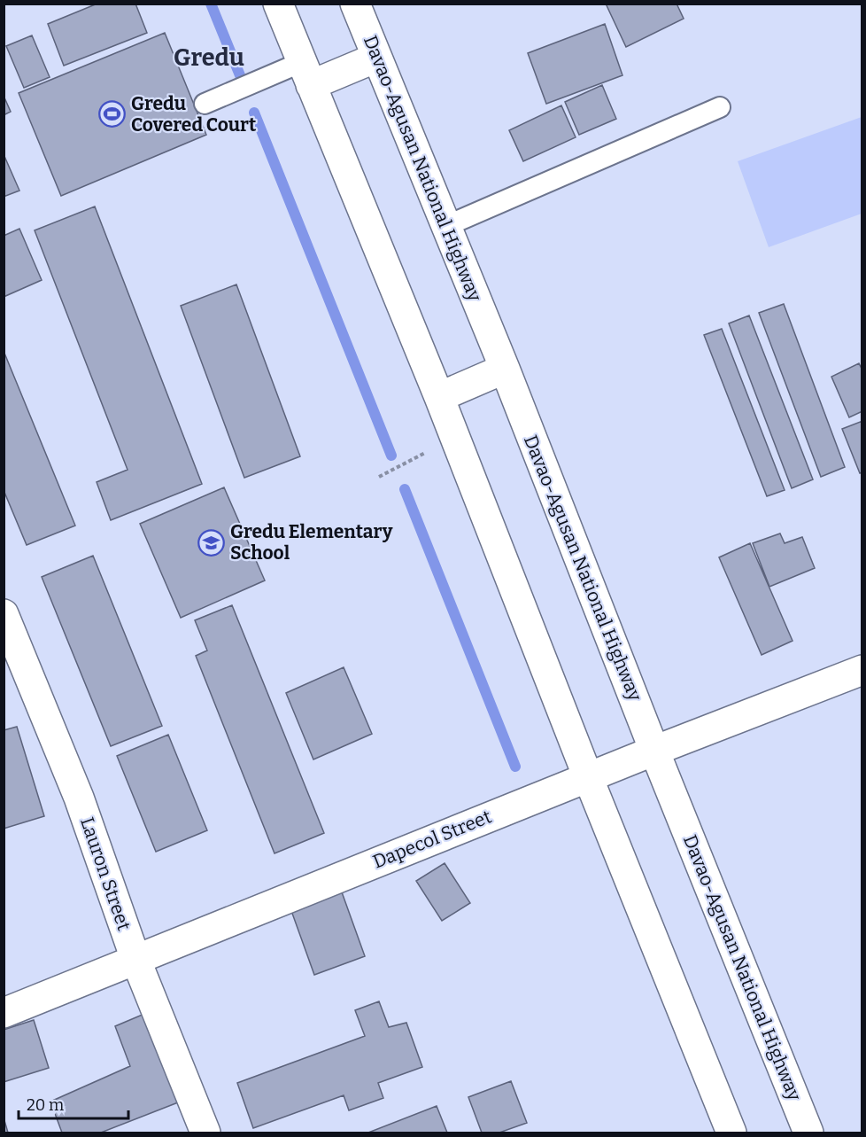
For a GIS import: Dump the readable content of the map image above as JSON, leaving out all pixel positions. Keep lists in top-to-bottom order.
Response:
{
  "streets": {
    "main road": ["Davao-Agusan National Highway", "Dapecol Street", "Lauron Street"]
  },
  "crossings": [
    ["Davao-Agusan National Highway", "Dapecol Street"],
    ["Dapecol Street", "Lauron Street"]
  ],
  "districts": ["Gredu"],
  "places": {
    "sports": ["Gredu Covered Court"],
    "school or university": ["Gredu Elementary School"]
  },
  "scale_bar": "20 m"
}
